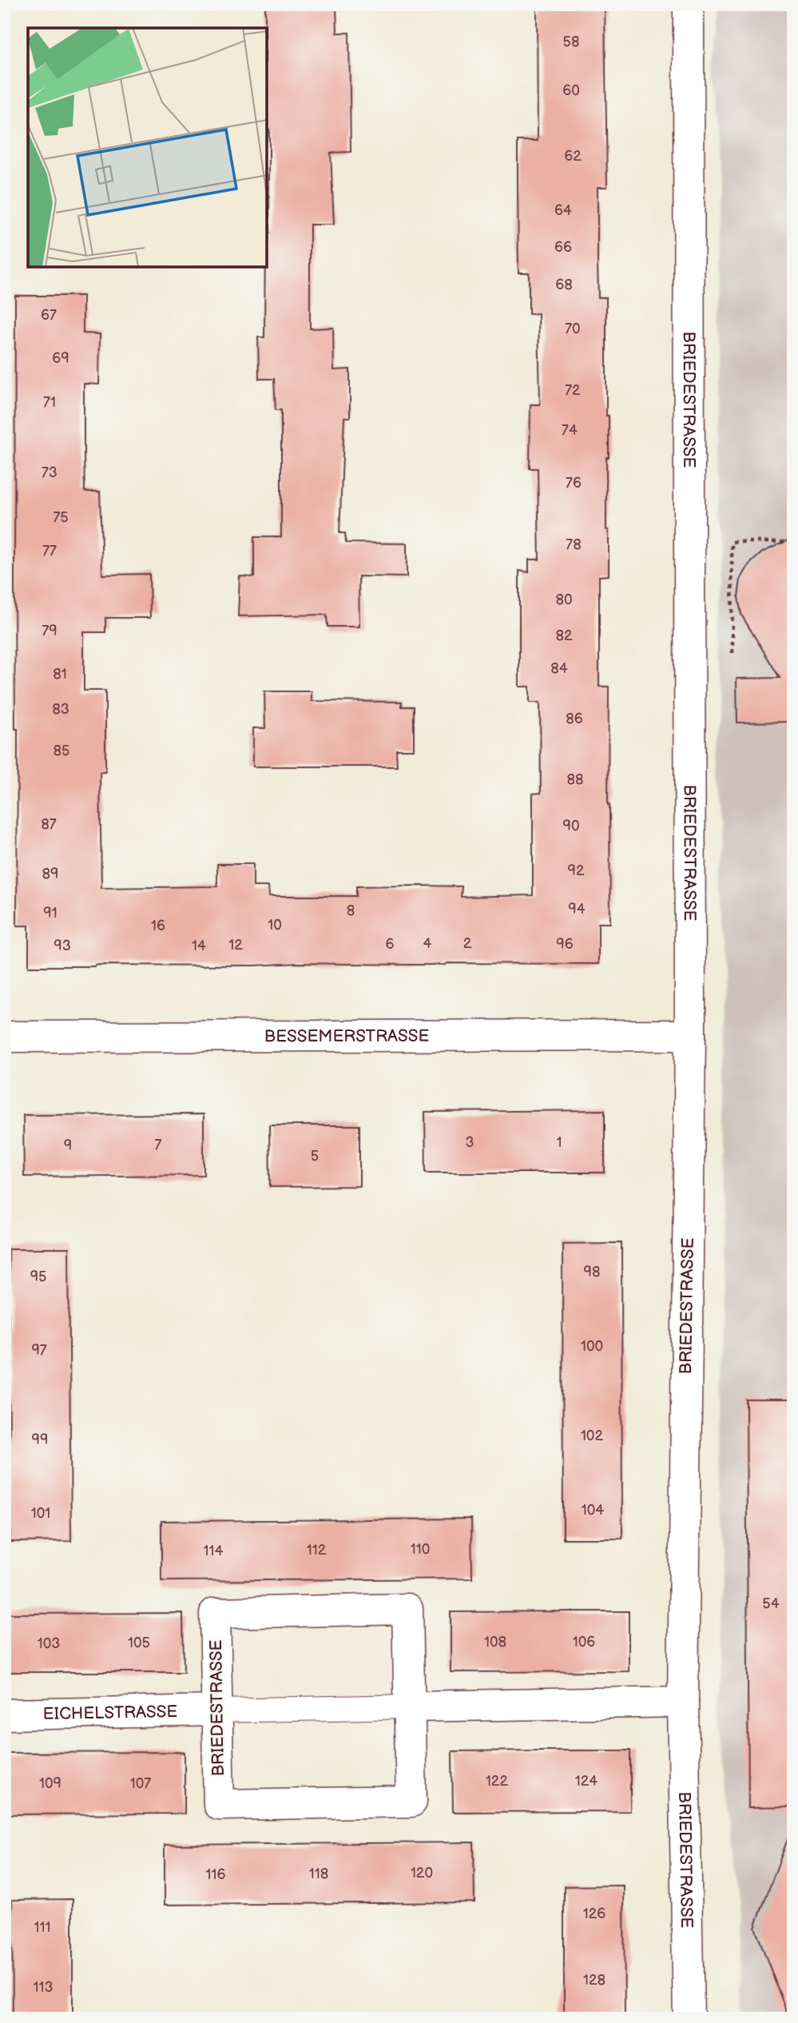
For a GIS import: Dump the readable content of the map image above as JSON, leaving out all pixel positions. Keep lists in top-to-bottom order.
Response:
{
  "streets": {
    "street": ["BRIEDESTRASSE", "BESSEMERSTRASSE", "EICHELSTRASSE"]
  },
  "crossings": [
    ["BRIEDESTRASSE", "BESSEMERSTRASSE"],
    ["BRIEDESTRASSE", "EICHELSTRASSE"]
  ],
  "house_numbers": [
    "58",
    "60",
    "62",
    "64",
    "66",
    "68",
    "67",
    "70",
    "69",
    "72",
    "71",
    "74",
    "73",
    "76",
    "75",
    "78",
    "77",
    "80",
    "79",
    "82",
    "84",
    "81",
    "83",
    "86",
    "85",
    "88",
    "87",
    "90",
    "92",
    "89",
    "94",
    "8",
    "91",
    "10",
    "16",
    "4",
    "2",
    "6",
    "96",
    "12",
    "93",
    "14",
    "3",
    "1",
    "7",
    "9",
    "5",
    "98",
    "95",
    "100",
    "97",
    "102",
    "99",
    "104",
    "101",
    "110",
    "112",
    "114",
    "54",
    "108",
    "106",
    "105",
    "103",
    "122",
    "124",
    "109",
    "107",
    "120",
    "118",
    "116",
    "126",
    "111",
    "128",
    "113"
  ]
}
